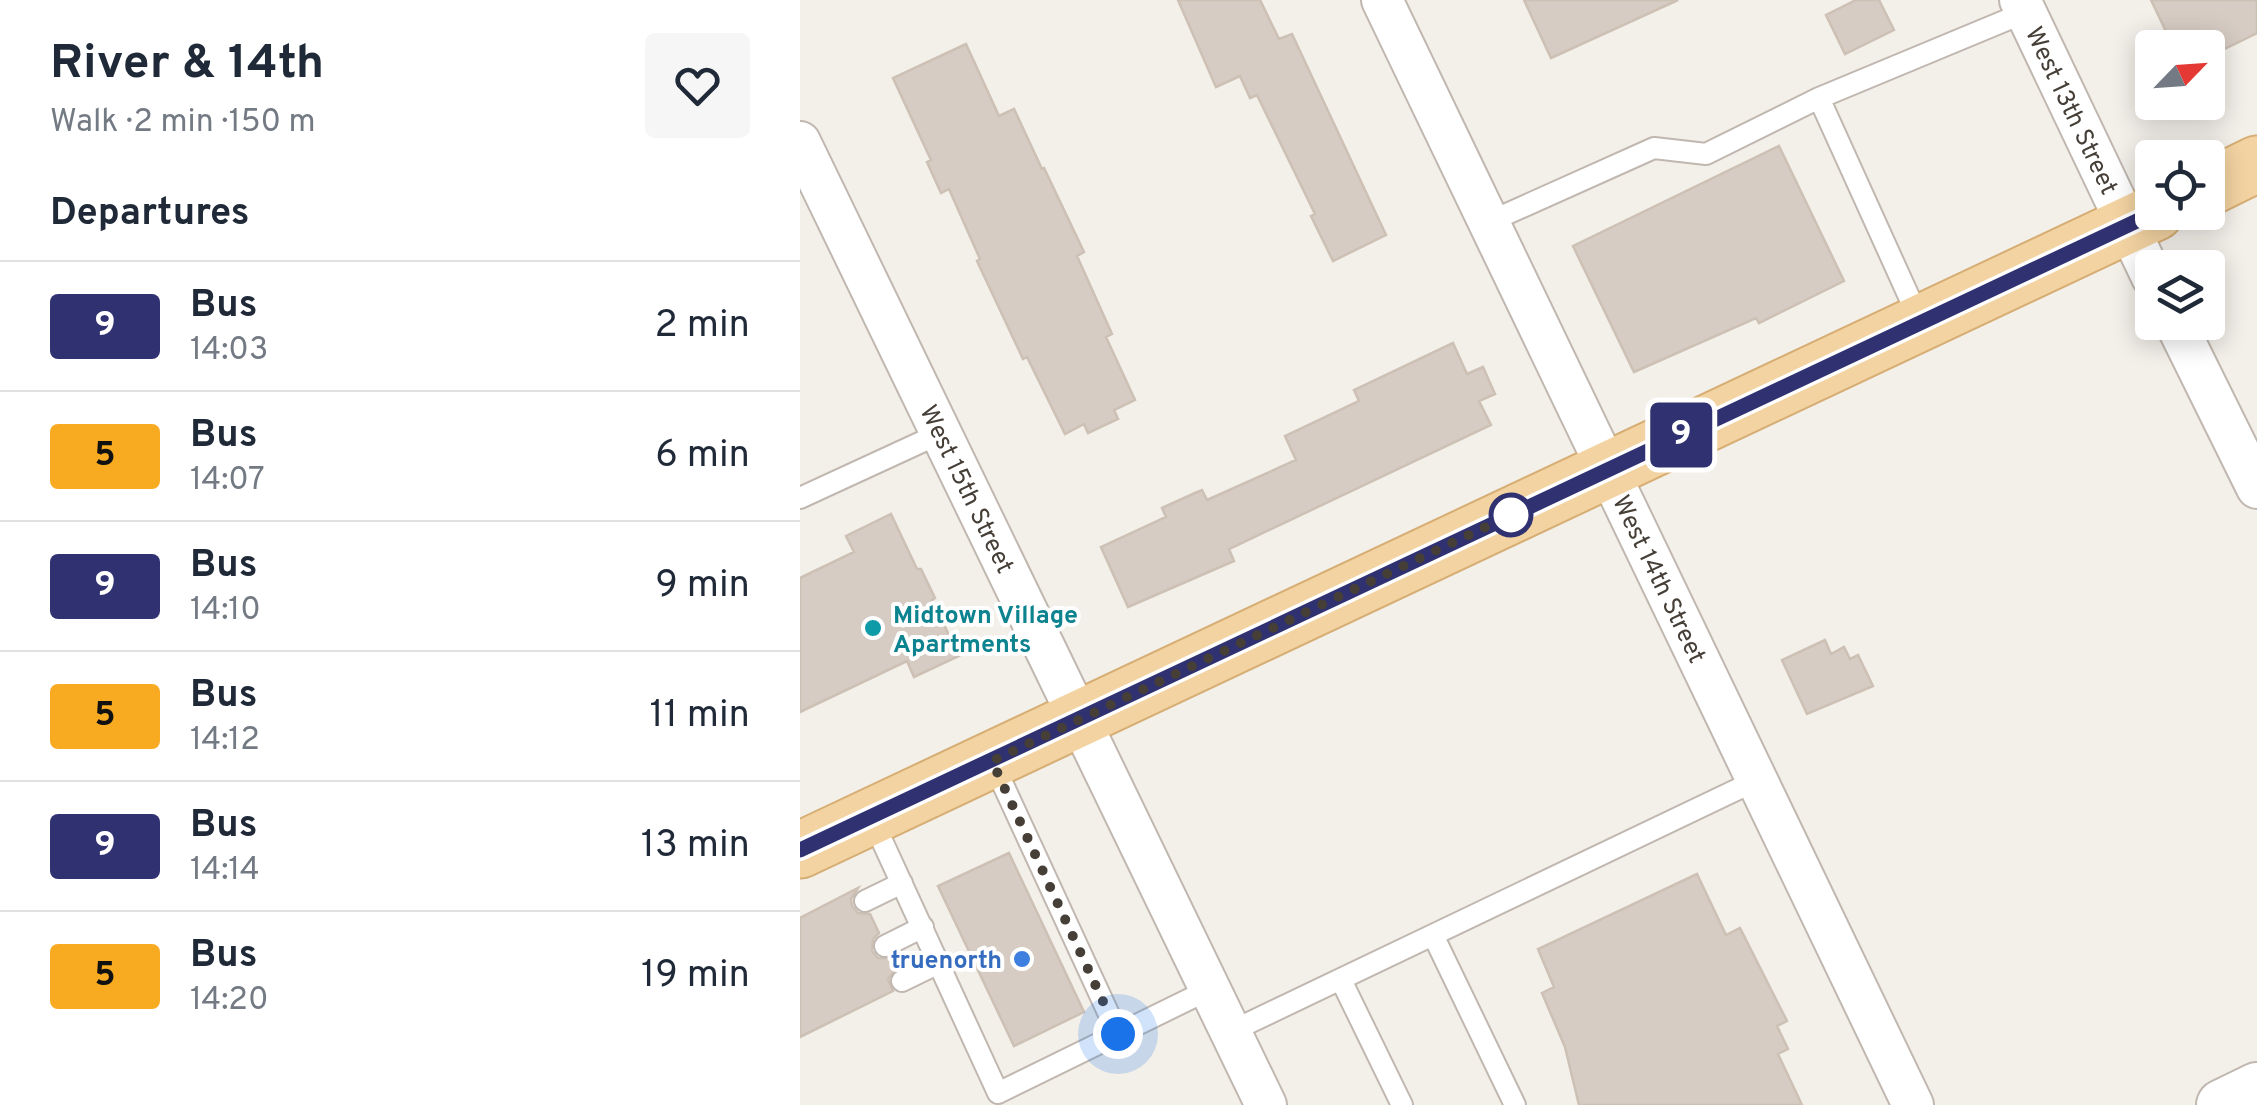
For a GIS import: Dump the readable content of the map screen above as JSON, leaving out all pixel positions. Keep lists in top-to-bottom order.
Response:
{
  "streets": {
    "street": ["West 13th Street", "West 15th Street", "West 14th Street"]
  },
  "places": ["Midtown Village Apartments", "truenorth"],
  "lines": ["bus line 9"],
  "north": "top right",
  "page": {
    "heading": [
      ["River & 14th", "Walk · 2 min · 150 m"],
      "Departures"
    ],
    "on_map": "9",
    "list": [
      {
        "mark": "9",
        "name": "Bus",
        "note": "14:03",
        "value": "2 min"
      },
      {
        "mark": "5",
        "name": "Bus",
        "note": "14:07",
        "value": "6 min"
      },
      {
        "mark": "9",
        "name": "Bus",
        "note": "14:10",
        "value": "9 min"
      },
      {
        "mark": "5",
        "name": "Bus",
        "note": "14:12",
        "value": "11 min"
      },
      {
        "mark": "9",
        "name": "Bus",
        "note": "14:14",
        "value": "13 min"
      },
      {
        "mark": "5",
        "name": "Bus",
        "note": "14:20",
        "value": "19 min"
      }
    ]
  }
}
